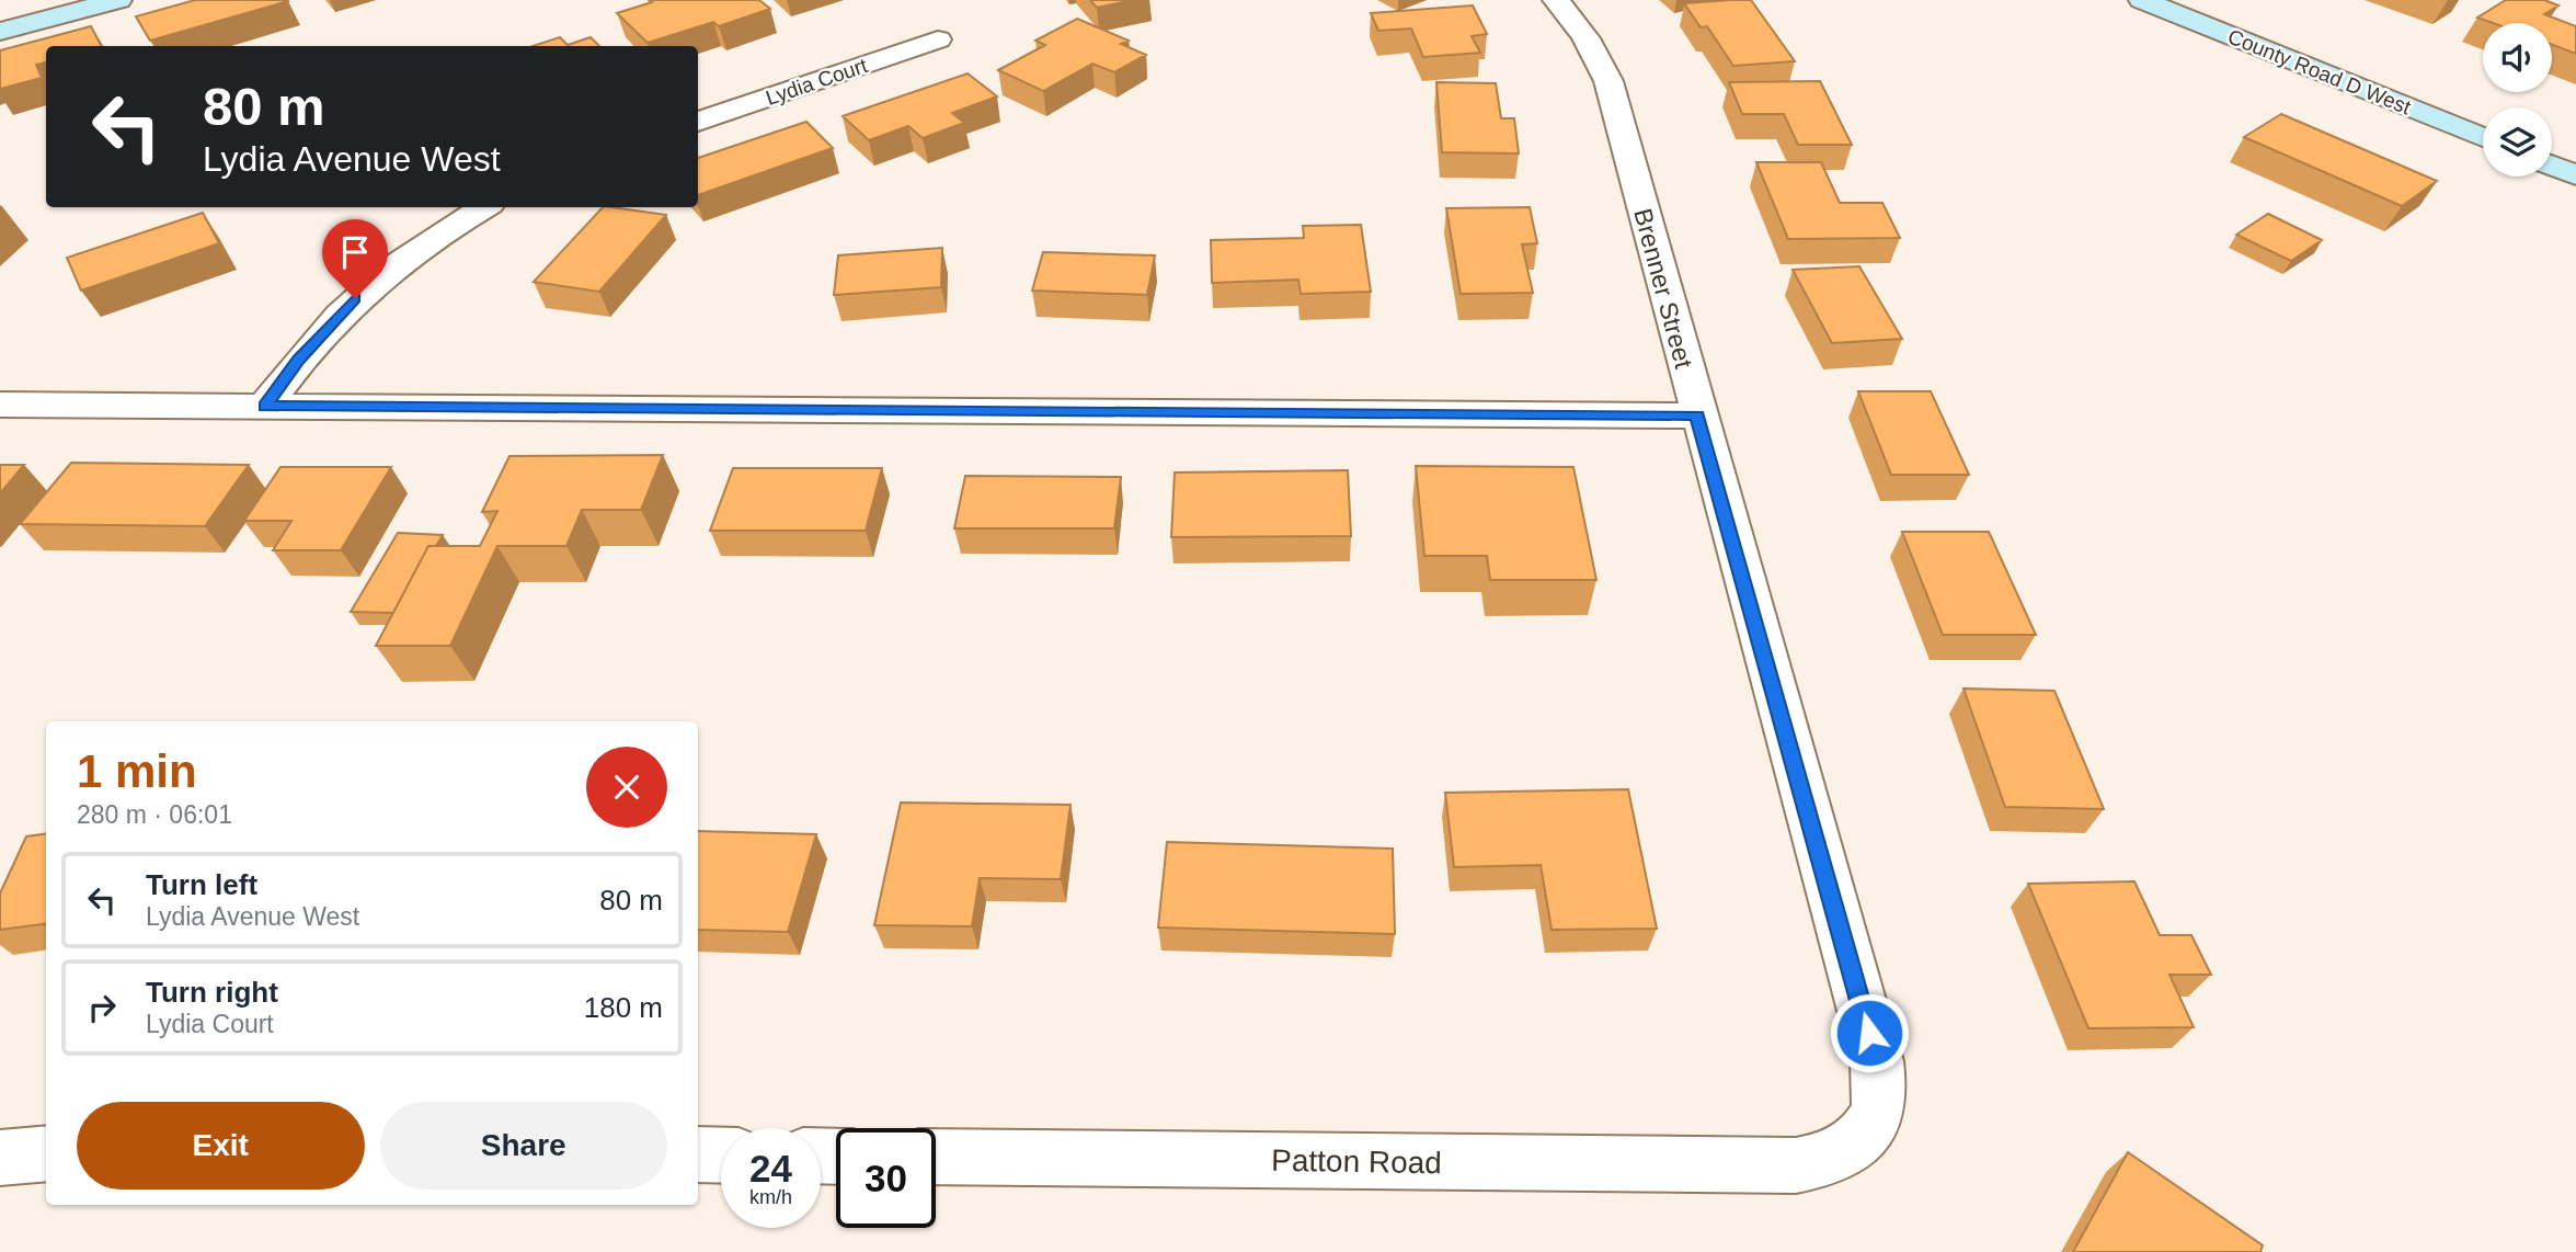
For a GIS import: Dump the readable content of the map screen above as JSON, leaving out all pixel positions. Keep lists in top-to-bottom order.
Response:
{
  "streets": {
    "main road": ["County Road D West"],
    "street": ["Lydia Court", "Brenner Street", "Patton Road"]
  },
  "crossings": [
    ["Brenner Street", "Patton Road"]
  ],
  "page": {
    "turn": ["80 m", "Lydia Avenue West"],
    "heading": ["1 min", "280 m · 06:01"],
    "list": [
      {
        "name": "Turn left",
        "note": "Lydia Avenue West",
        "value": "80 m"
      },
      {
        "name": "Turn right",
        "note": "Lydia Court",
        "value": "180 m"
      }
    ],
    "buttons": ["Exit", "Share"],
    "speed": "24 km/h",
    "limit": "30"
  }
}
